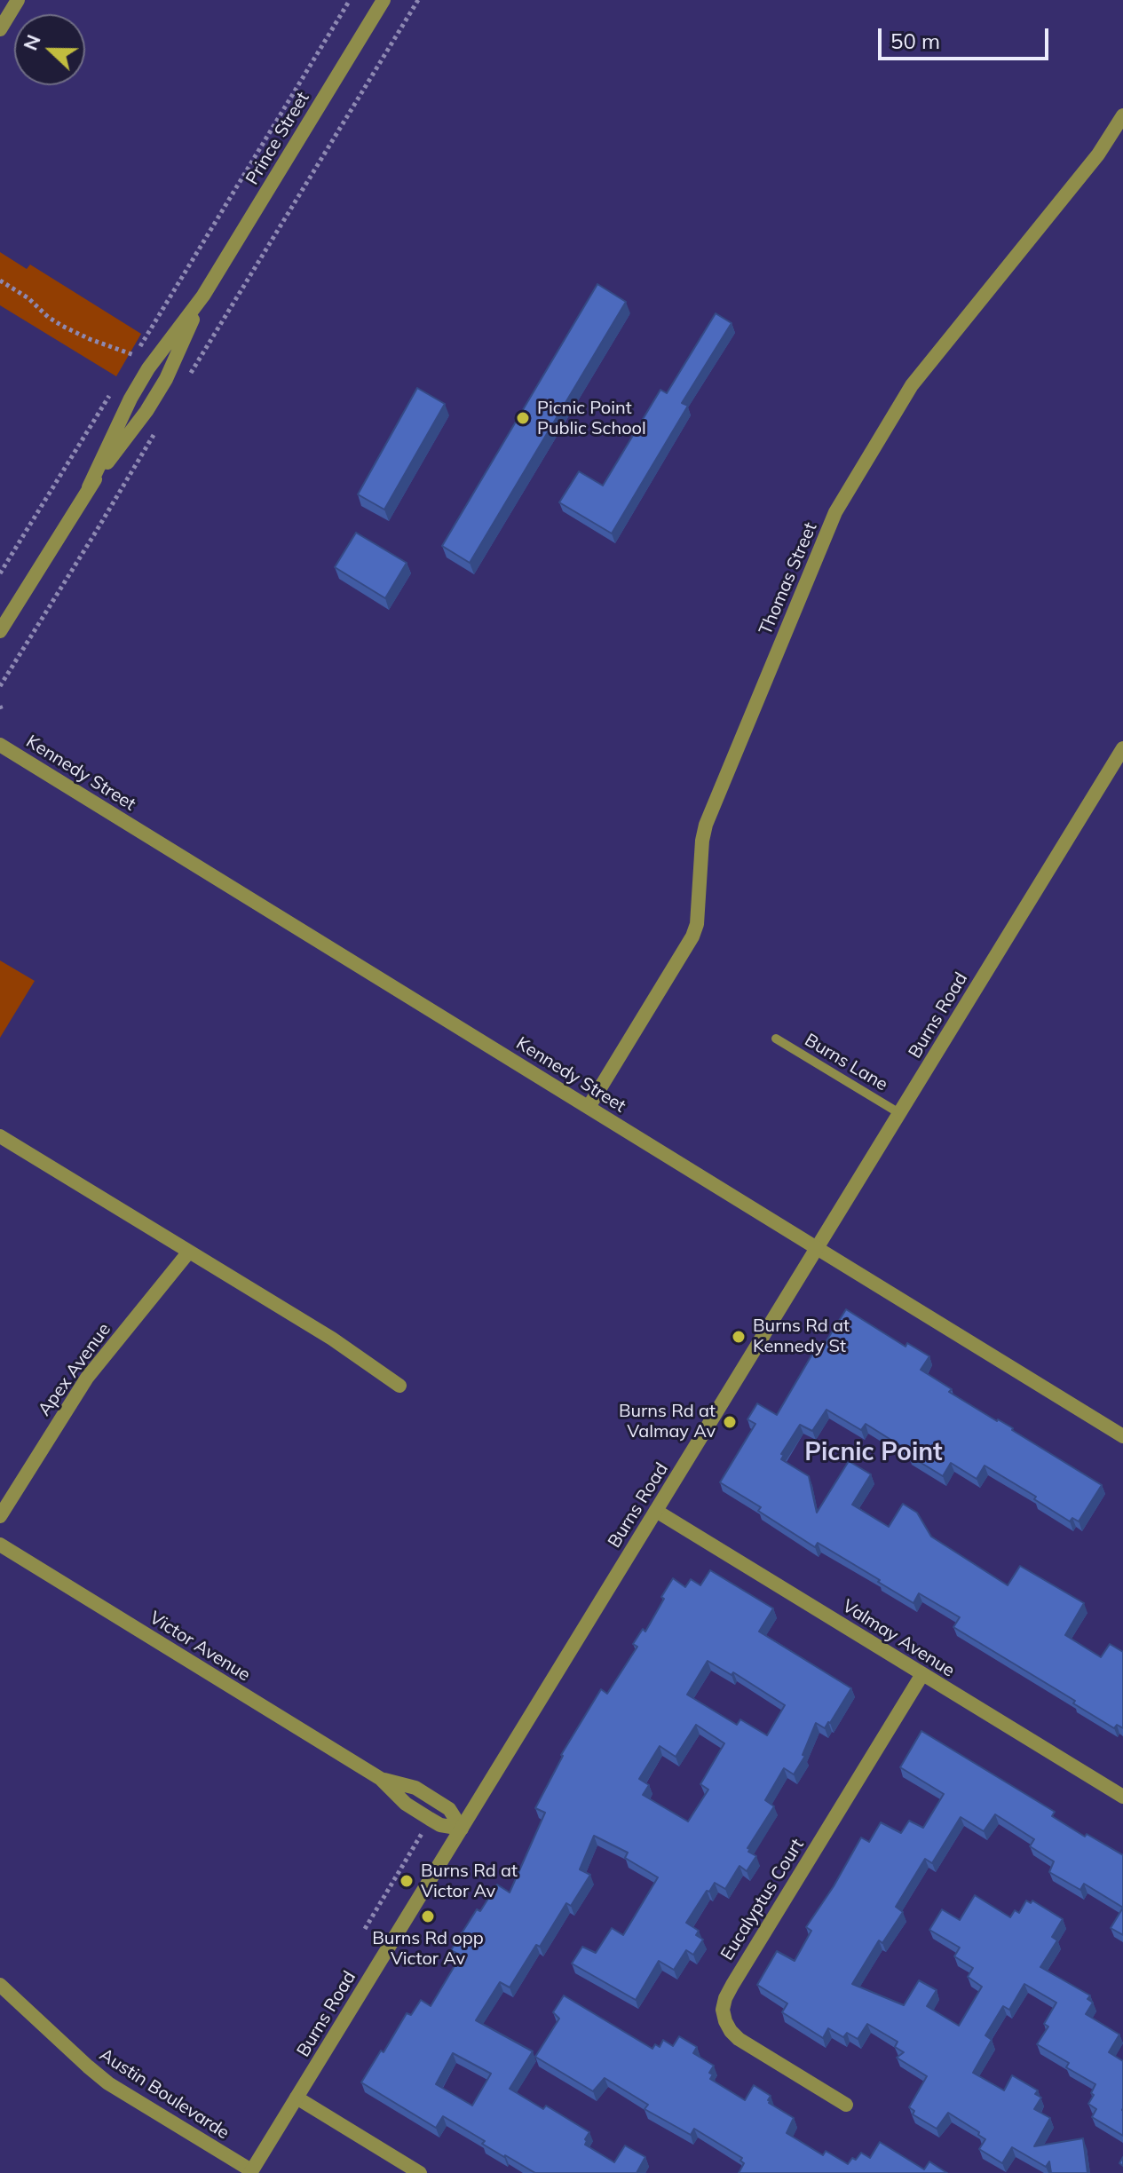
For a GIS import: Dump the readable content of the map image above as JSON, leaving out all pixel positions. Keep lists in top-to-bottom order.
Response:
{
  "streets": {
    "street": [
      "Prince Street",
      "Thomas Street",
      "Kennedy Street",
      "Burns Road",
      "Apex Avenue",
      "Valmay Avenue",
      "Victor Avenue",
      "Eucalyptus Court",
      "Austin Boulevarde"
    ],
    "lane": ["Burns Lane"]
  },
  "crossings": [
    ["Thomas Street", "Kennedy Street"],
    ["Kennedy Street", "Burns Road"],
    ["Burns Road", "Burns Lane"],
    ["Burns Road", "Valmay Avenue"],
    ["Burns Road", "Victor Avenue"],
    ["Burns Road", "Austin Boulevarde"],
    ["Valmay Avenue", "Eucalyptus Court"]
  ],
  "districts": ["Picnic Point"],
  "places": [
    "Picnic Point Public School",
    "Burns Rd at Kennedy St",
    "Burns Rd at Valmay Av",
    "Burns Rd at Victor Av",
    "Burns Rd opp Victor Av"
  ],
  "scale_bar": "50 m",
  "north": "left"
}
